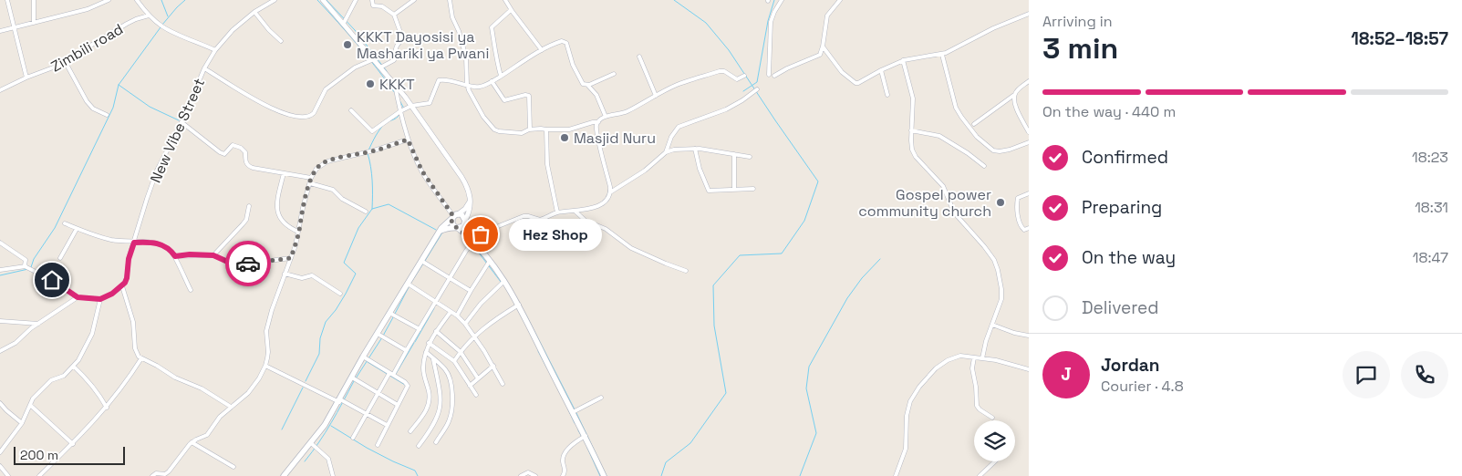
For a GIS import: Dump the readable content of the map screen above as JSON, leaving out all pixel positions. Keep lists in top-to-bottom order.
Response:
{
  "streets": {
    "street": ["Zimbili road", "New Vibe Street"]
  },
  "places": [
    "KKKT Dayosisi ya Mashariki ya Pwani",
    "KKKT",
    "Masjid Nuru",
    "Gospel power community church",
    "Hez Shop"
  ],
  "scale_bar": "200 m",
  "page": {
    "heading": ["3 min", "Arriving in", "18:52–18:57"],
    "panel": ["Jordan", "Courier · 4.8"],
    "bar": "On the way · 440 m",
    "list": [
      ["Confirmed", "18:23"],
      ["Preparing", "18:31"],
      ["On the way", "18:47"],
      "Delivered"
    ],
    "bubble": "Hez Shop",
    "round": "J",
    "scale": "200 m"
  }
}
